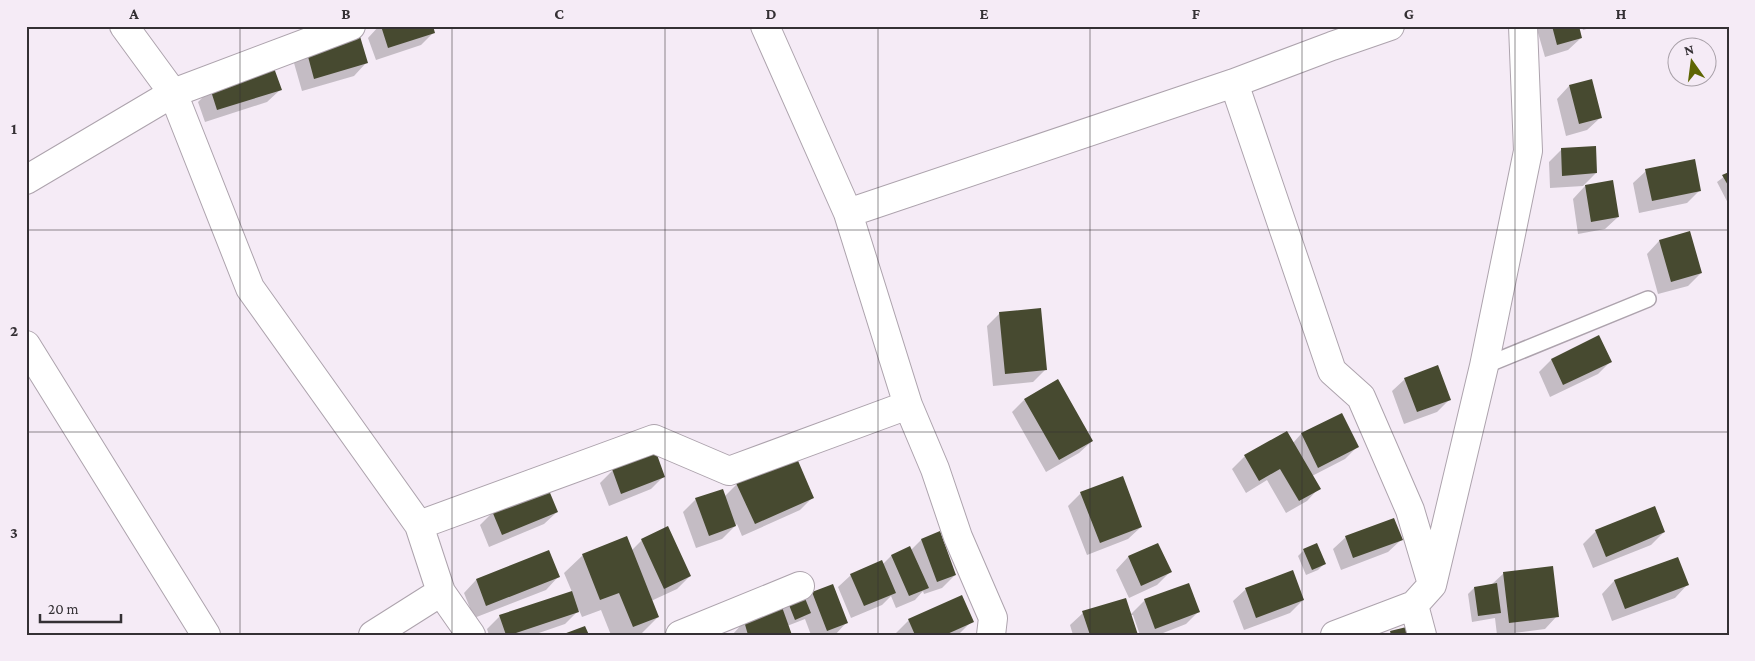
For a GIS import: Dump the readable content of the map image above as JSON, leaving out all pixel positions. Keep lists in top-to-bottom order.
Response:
{
  "scale_bar": "20 m",
  "north": "top",
  "grid": {
    "columns": [
      "A",
      "B",
      "C",
      "D",
      "E",
      "F",
      "G",
      "H"
    ],
    "rows": ["1", "2", "3"]
  }
}
